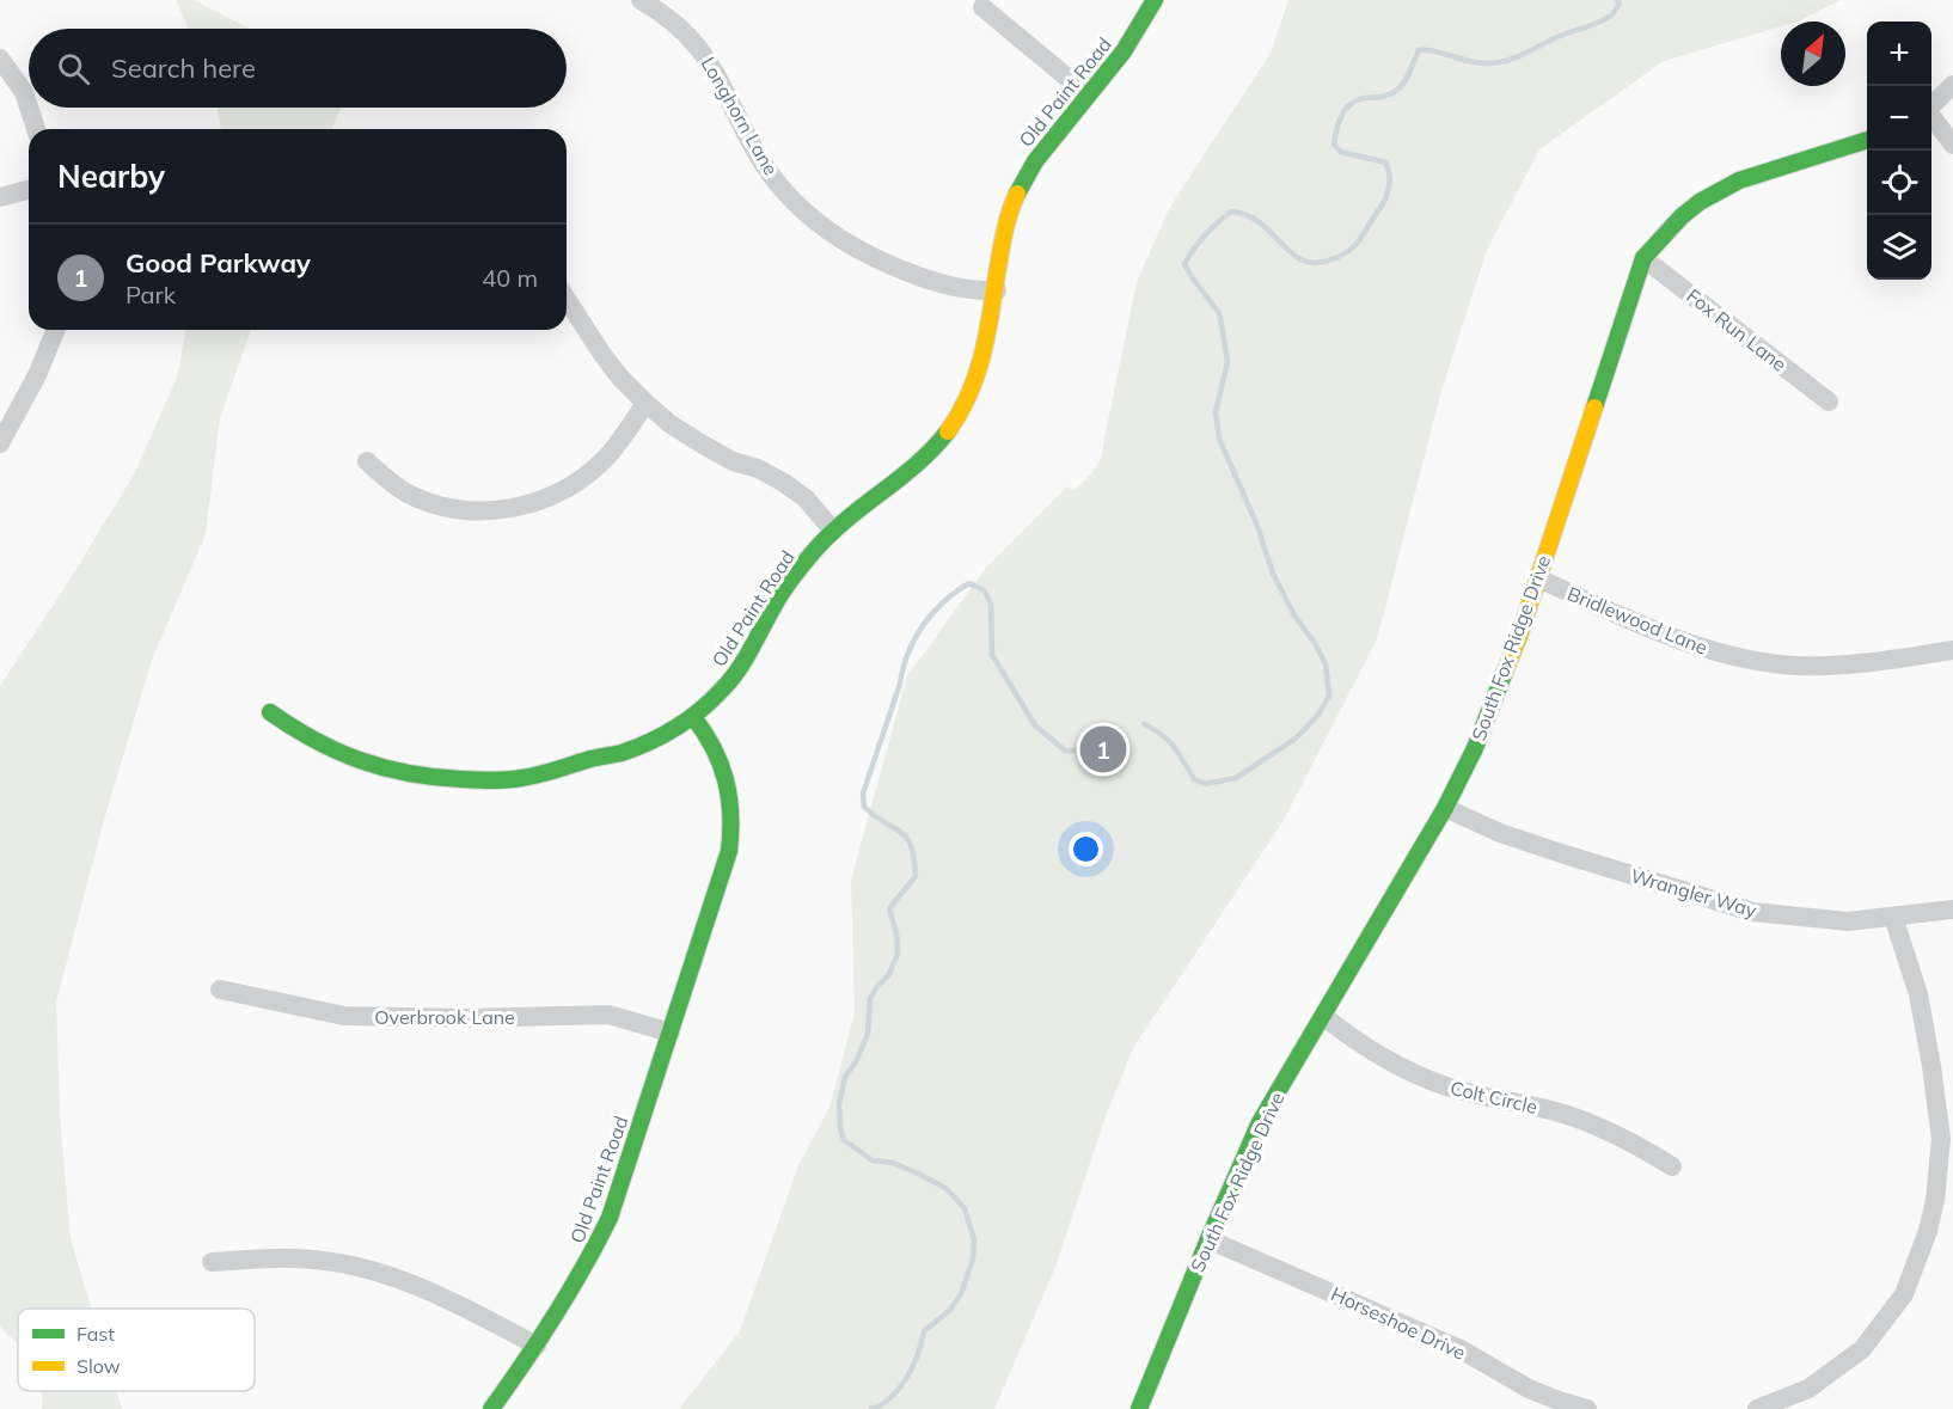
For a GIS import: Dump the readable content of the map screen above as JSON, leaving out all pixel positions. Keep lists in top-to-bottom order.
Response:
{
  "streets": {
    "street": [
      "Old Paint Road",
      "Longhorn Lane",
      "Fox Run Lane",
      "Bridlewood Lane",
      "South Fox Ridge Drive",
      "Wrangler Way",
      "Overbrook Lane",
      "Colt Circle",
      "Horseshoe Drive"
    ]
  },
  "crossings": [
    ["Old Paint Road", "Longhorn Lane"],
    ["Old Paint Road", "Overbrook Lane"],
    ["Fox Run Lane", "South Fox Ridge Drive"],
    ["Bridlewood Lane", "South Fox Ridge Drive"],
    ["South Fox Ridge Drive", "Wrangler Way"],
    ["South Fox Ridge Drive", "Colt Circle"],
    ["South Fox Ridge Drive", "Horseshoe Drive"]
  ],
  "legend": ["Fast", "Slow"],
  "north": "top right",
  "page": {
    "map_buttons": ["+", "−"],
    "search": "Search here",
    "heading": "Nearby",
    "list": [
      {
        "mark": "1",
        "name": "Good Parkway",
        "note": "Park",
        "value": "40 m"
      }
    ],
    "pins": "1"
  }
}
